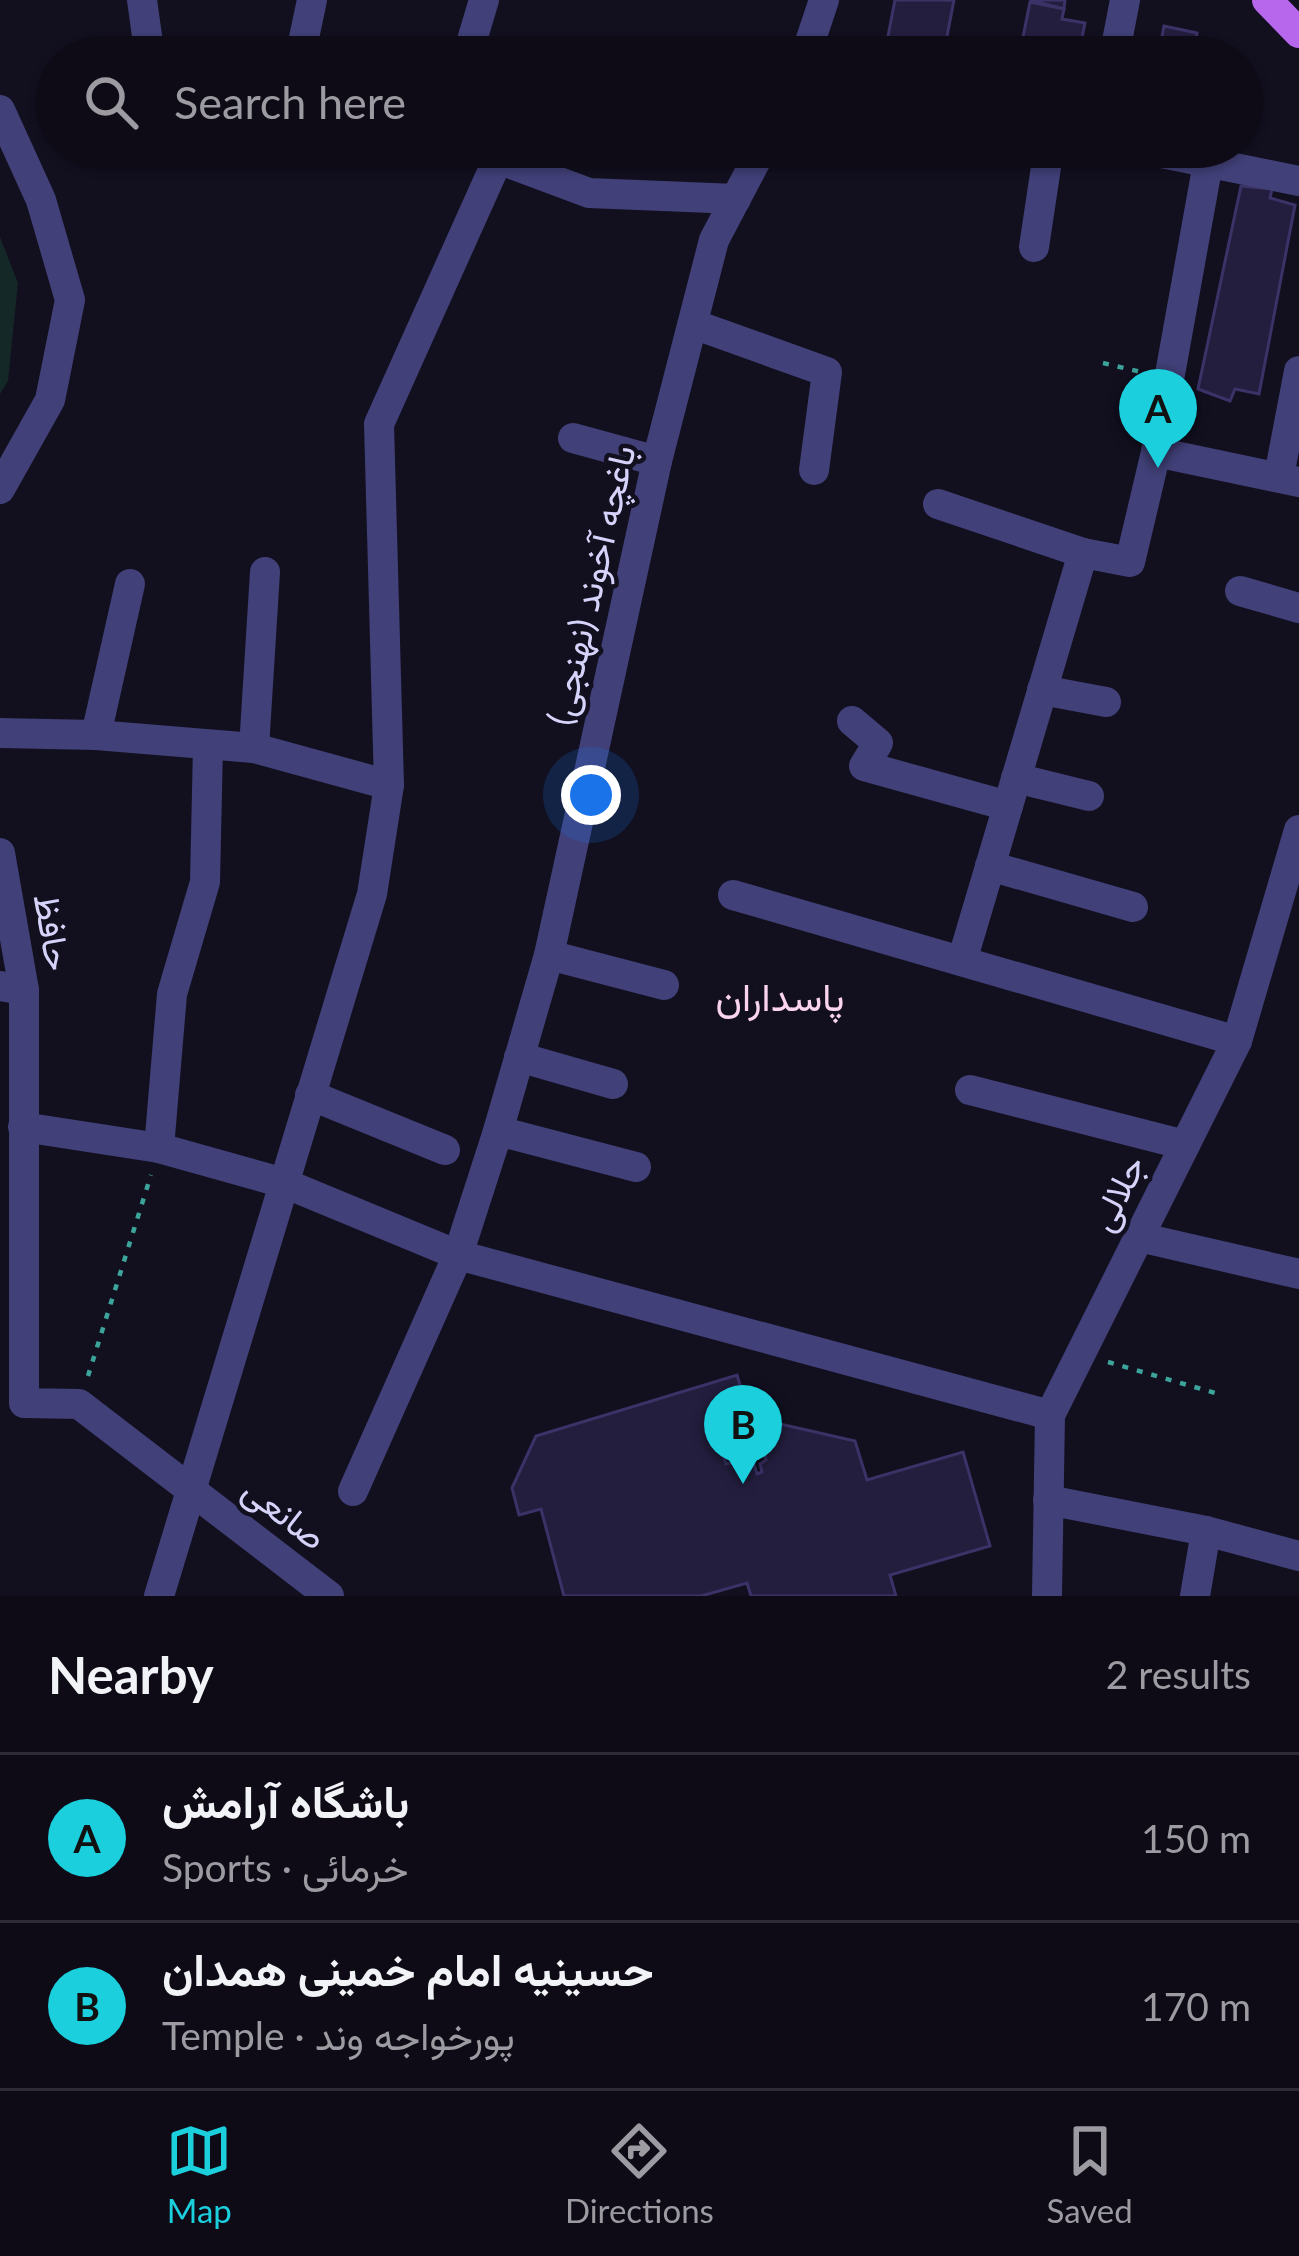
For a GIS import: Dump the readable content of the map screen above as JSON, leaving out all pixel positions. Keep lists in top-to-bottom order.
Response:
{
  "streets": {
    "street": [
      "باغچه آخوند (نهنجی)",
      "حافظ",
      "جلالی",
      "صانعی"
    ]
  },
  "districts": ["پاسداران"],
  "page": {
    "search": "Search here",
    "pins": ["A", "B"],
    "heading": ["Nearby", "2 results"],
    "list": [
      {
        "mark": "A",
        "name": "باشگاه آرامش",
        "note": "Sports · خرمائی",
        "value": "150 m"
      },
      {
        "mark": "B",
        "name": "حسینیه امام خمینی همدان",
        "note": "Temple · پورخواجه وند",
        "value": "170 m"
      }
    ],
    "nav": ["Map", "Directions", "Saved"]
  }
}
